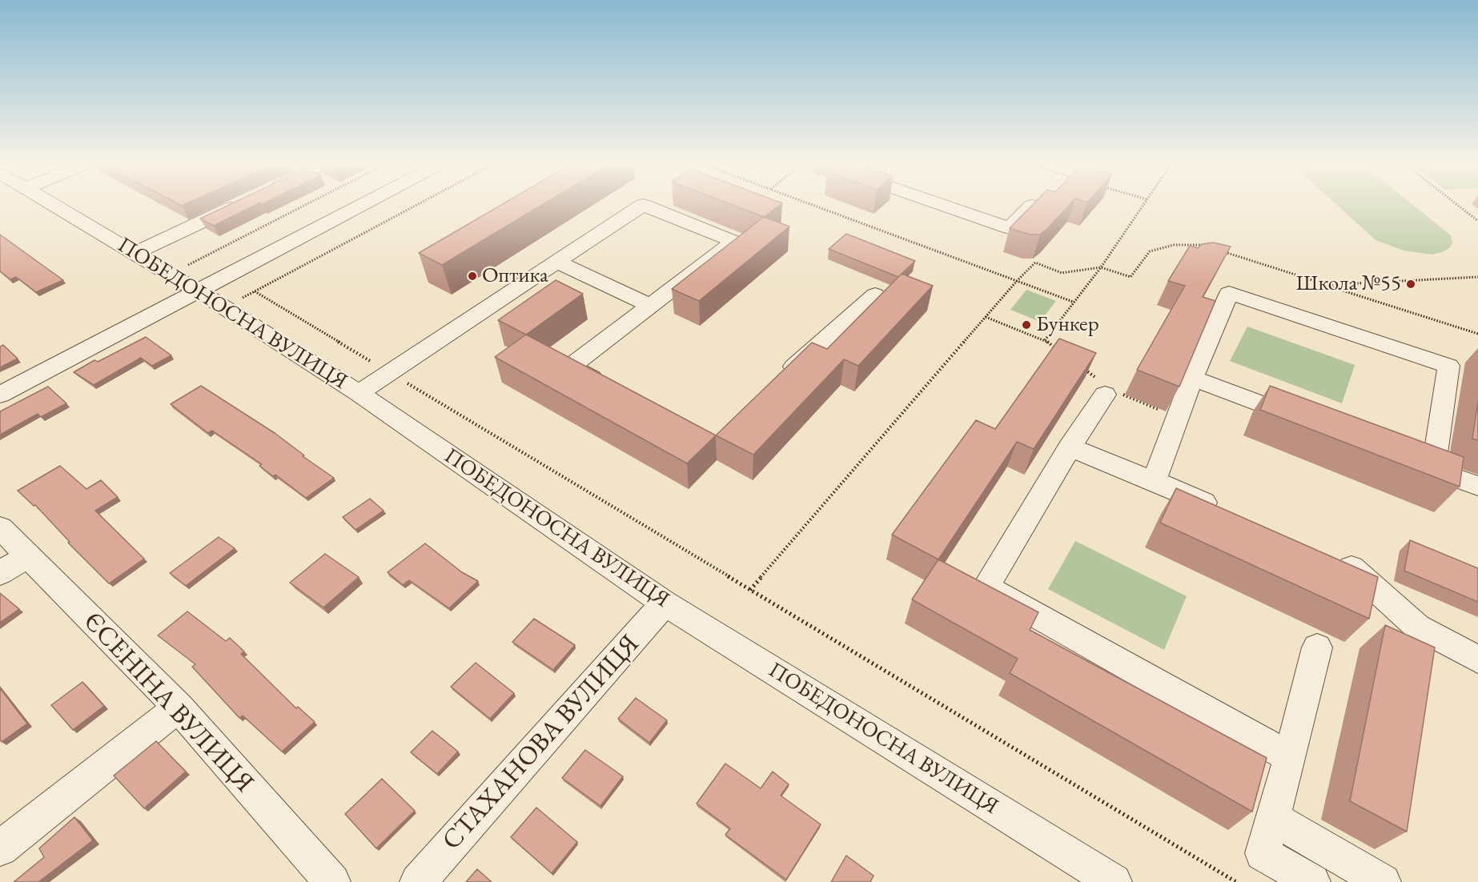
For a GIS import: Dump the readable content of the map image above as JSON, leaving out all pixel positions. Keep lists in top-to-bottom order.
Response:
{
  "streets": {
    "street": ["ПОБЕДОНОСНА ВУЛИЦЯ", "ЄСЕНІНА ВУЛИЦЯ", "СТАХАНОВА ВУЛИЦЯ"]
  },
  "crossings": [
    ["ПОБЕДОНОСНА ВУЛИЦЯ", "СТАХАНОВА ВУЛИЦЯ"]
  ],
  "places": ["Оптика", "Школа №55", "Бункер"]
}
